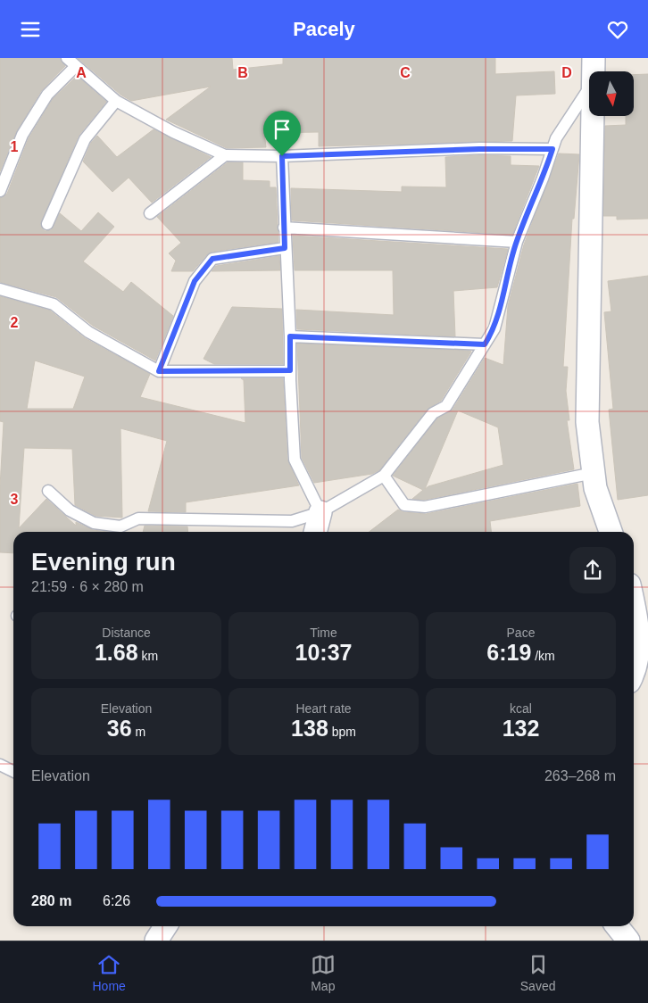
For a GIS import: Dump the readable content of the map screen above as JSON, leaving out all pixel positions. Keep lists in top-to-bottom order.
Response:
{
  "north": "bottom",
  "page": {
    "header": "Pacely",
    "heading": ["Evening run", "21:59 · 6 × 280 m"],
    "stats": [
      ["Distance", "1.68 km"],
      ["Time", "10:37"],
      ["Pace", "6:19 /km"],
      ["Elevation", "36 m"],
      ["Heart rate", "138 bpm"],
      ["kcal", "132"]
    ],
    "chart": ["Elevation", "263–268 m"],
    "list": [
      {
        "name": "280 m",
        "note": "6:26"
      }
    ],
    "tabs": ["Home", "Map", "Saved"]
  },
  "grid": {
    "columns": [
      "A",
      "B",
      "C",
      "D"
    ],
    "rows": ["1", "2", "3"]
  }
}
